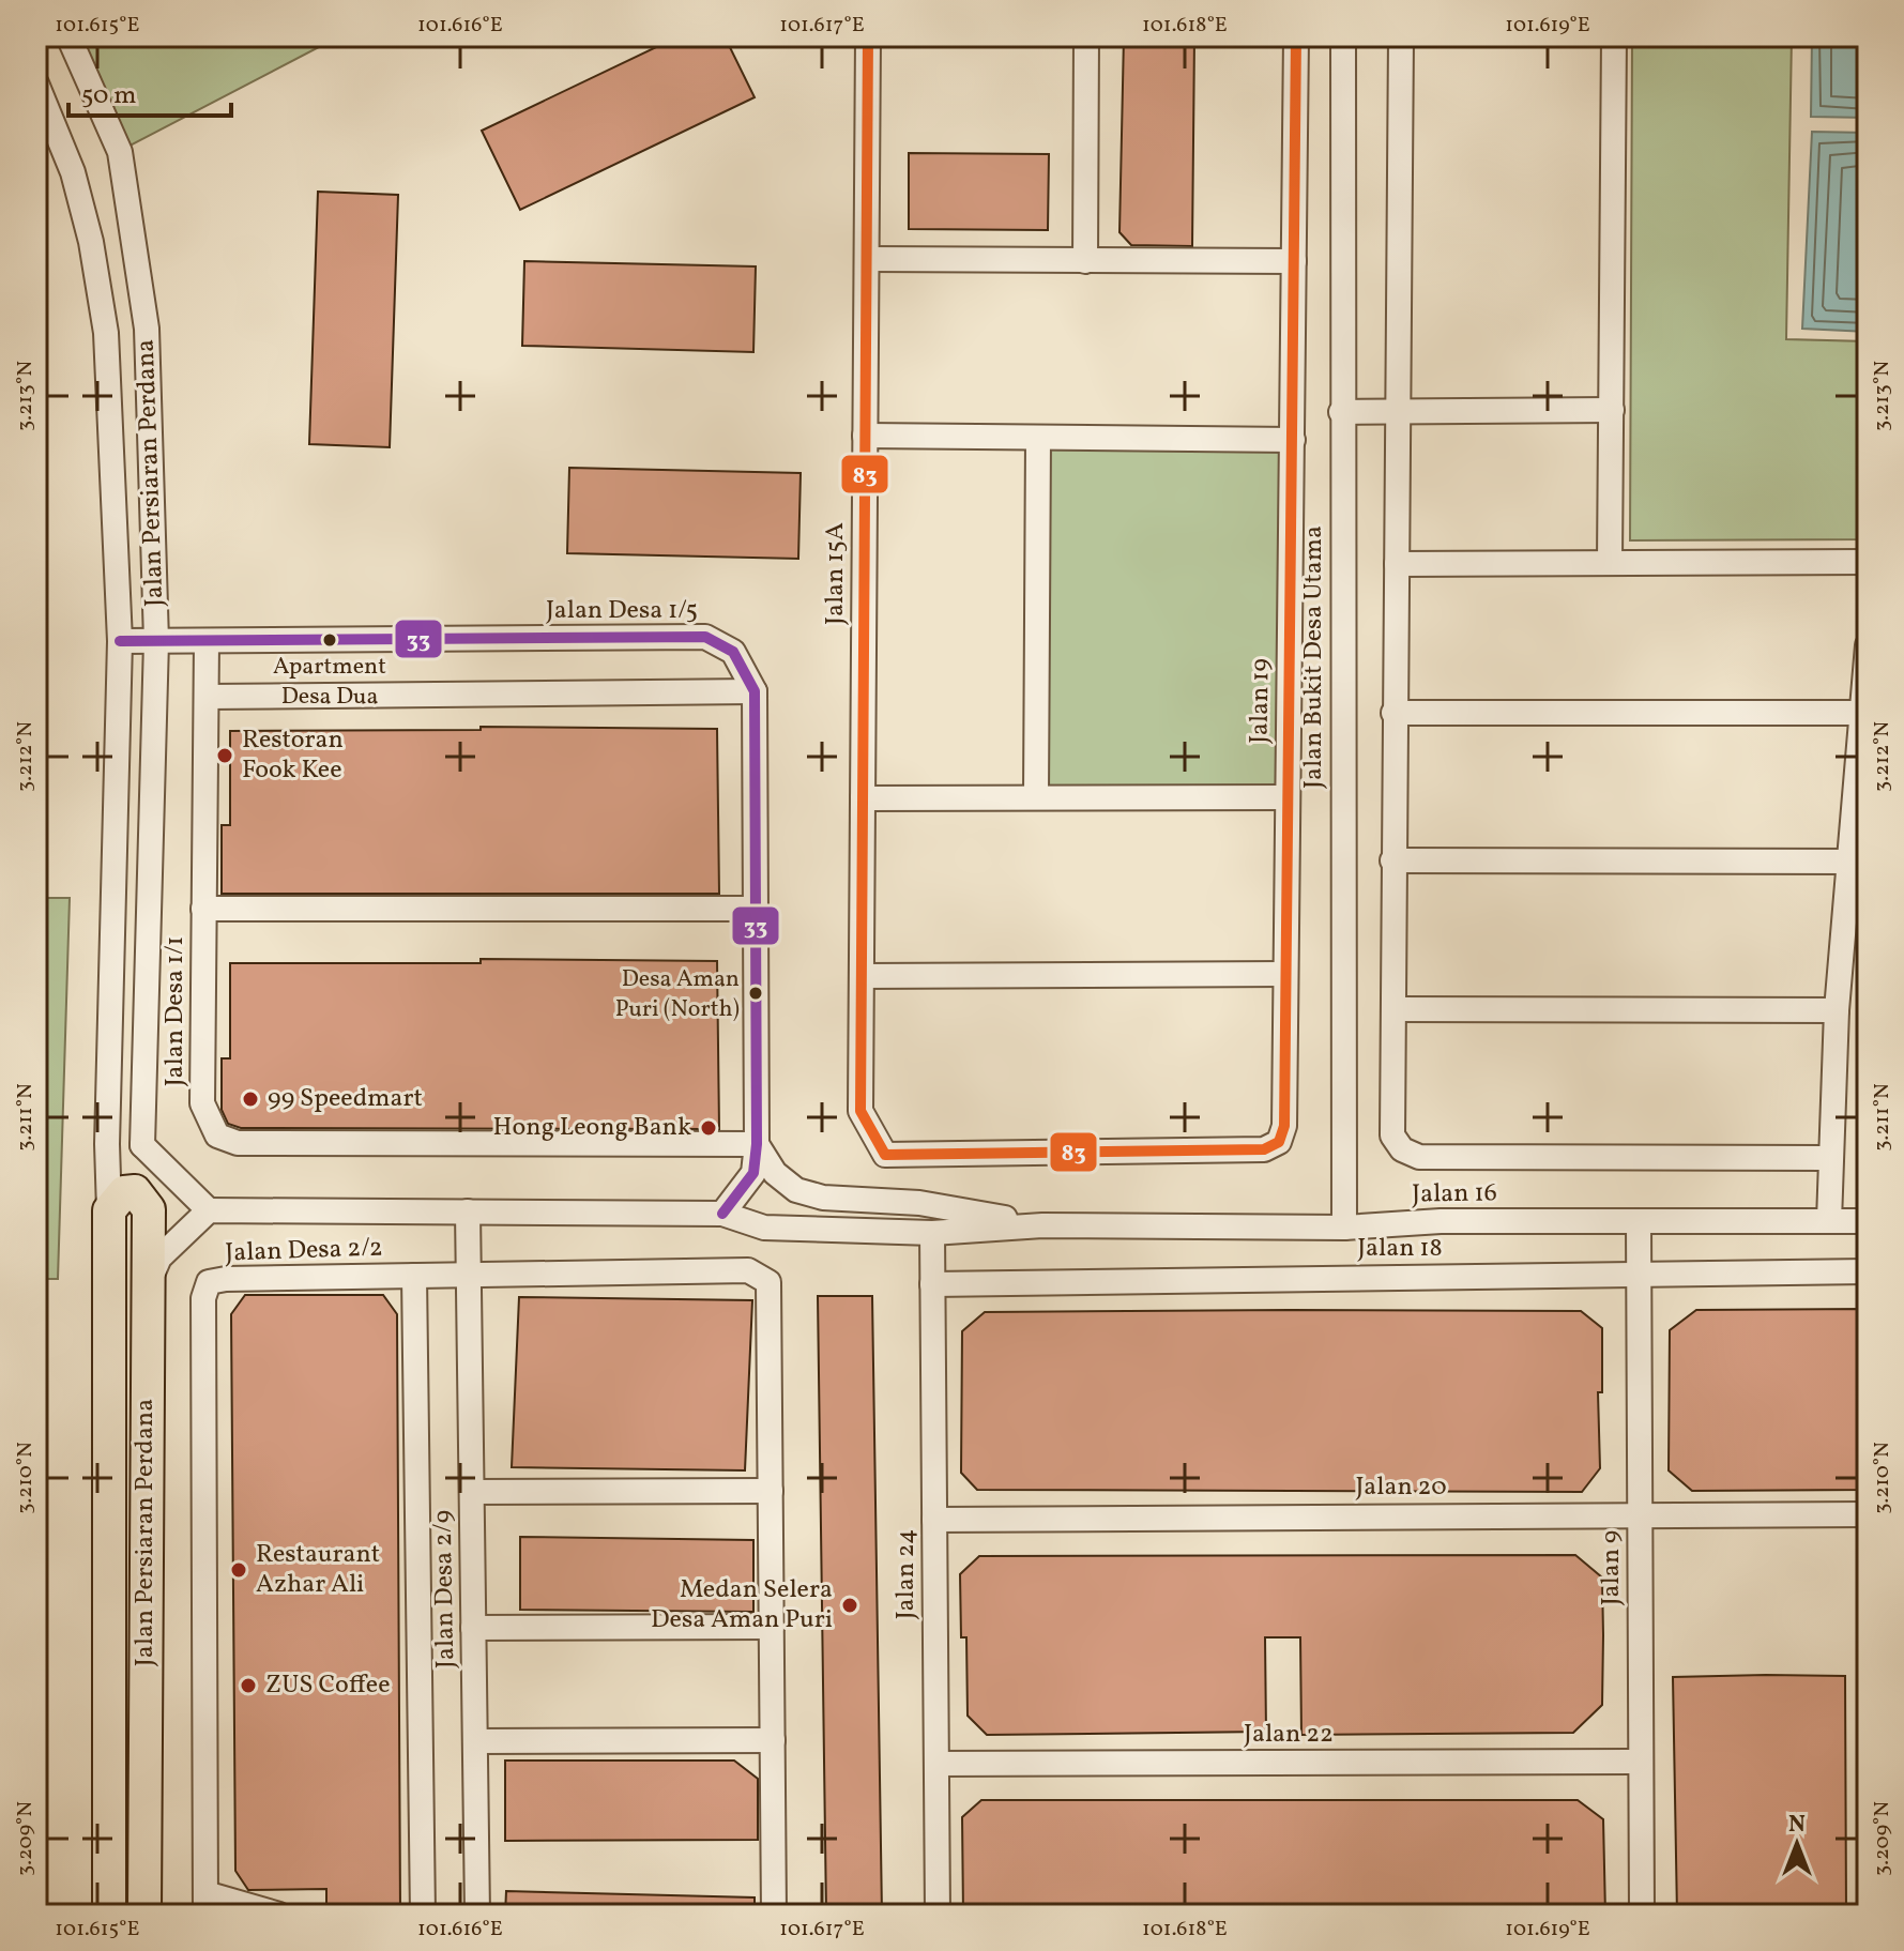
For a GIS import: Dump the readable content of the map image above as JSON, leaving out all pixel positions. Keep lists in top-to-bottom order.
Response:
{
  "streets": {
    "main road": ["Jalan Persiaran Perdana"],
    "street": [
      "Jalan 15A",
      "Jalan Desa 1/5",
      "Jalan Bukit Desa Utama",
      "Jalan 19",
      "Jalan Desa 1/1",
      "Jalan 16",
      "Jalan 18",
      "Jalan Desa 2/2",
      "Jalan 20",
      "Jalan 9",
      "Jalan 24",
      "Jalan Desa 2/9",
      "Jalan 22"
    ]
  },
  "crossings": [
    ["Jalan Persiaran Perdana", "Jalan Desa 1/5"],
    ["Jalan 15A", "Jalan 19"],
    ["Jalan Desa 1/5", "Jalan Desa 1/1"],
    ["Jalan Bukit Desa Utama", "Jalan 16"],
    ["Jalan Desa 1/1", "Jalan 16"],
    ["Jalan 16", "Jalan 9"],
    ["Jalan 16", "Jalan 24"],
    ["Jalan 16", "Jalan Desa 2/9"],
    ["Jalan 18", "Jalan 9"],
    ["Jalan 18", "Jalan 24"],
    ["Jalan Desa 2/2", "Jalan Desa 2/9"],
    ["Jalan 20", "Jalan 9"],
    ["Jalan 20", "Jalan 24"],
    ["Jalan 9", "Jalan 22"],
    ["Jalan 24", "Jalan 22"]
  ],
  "places": [
    "Apartment Desa Dua",
    "Restoran Fook Kee",
    "Desa Aman Puri (North)",
    "99 Speedmart",
    "Hong Leong Bank",
    "Restaurant Azhar Ali",
    "Medan Selera Desa Aman Puri",
    "ZUS Coffee"
  ],
  "lines": ["transit line 83", "transit line 33"],
  "scale_bar": "50 m",
  "north": "top",
  "coordinates": [
    "101.615°E",
    "101.616°E",
    "101.617°E",
    "101.618°E",
    "101.619°E",
    "3.213°N",
    "3.212°N",
    "3.211°N",
    "3.210°N",
    "3.209°N"
  ]
}
